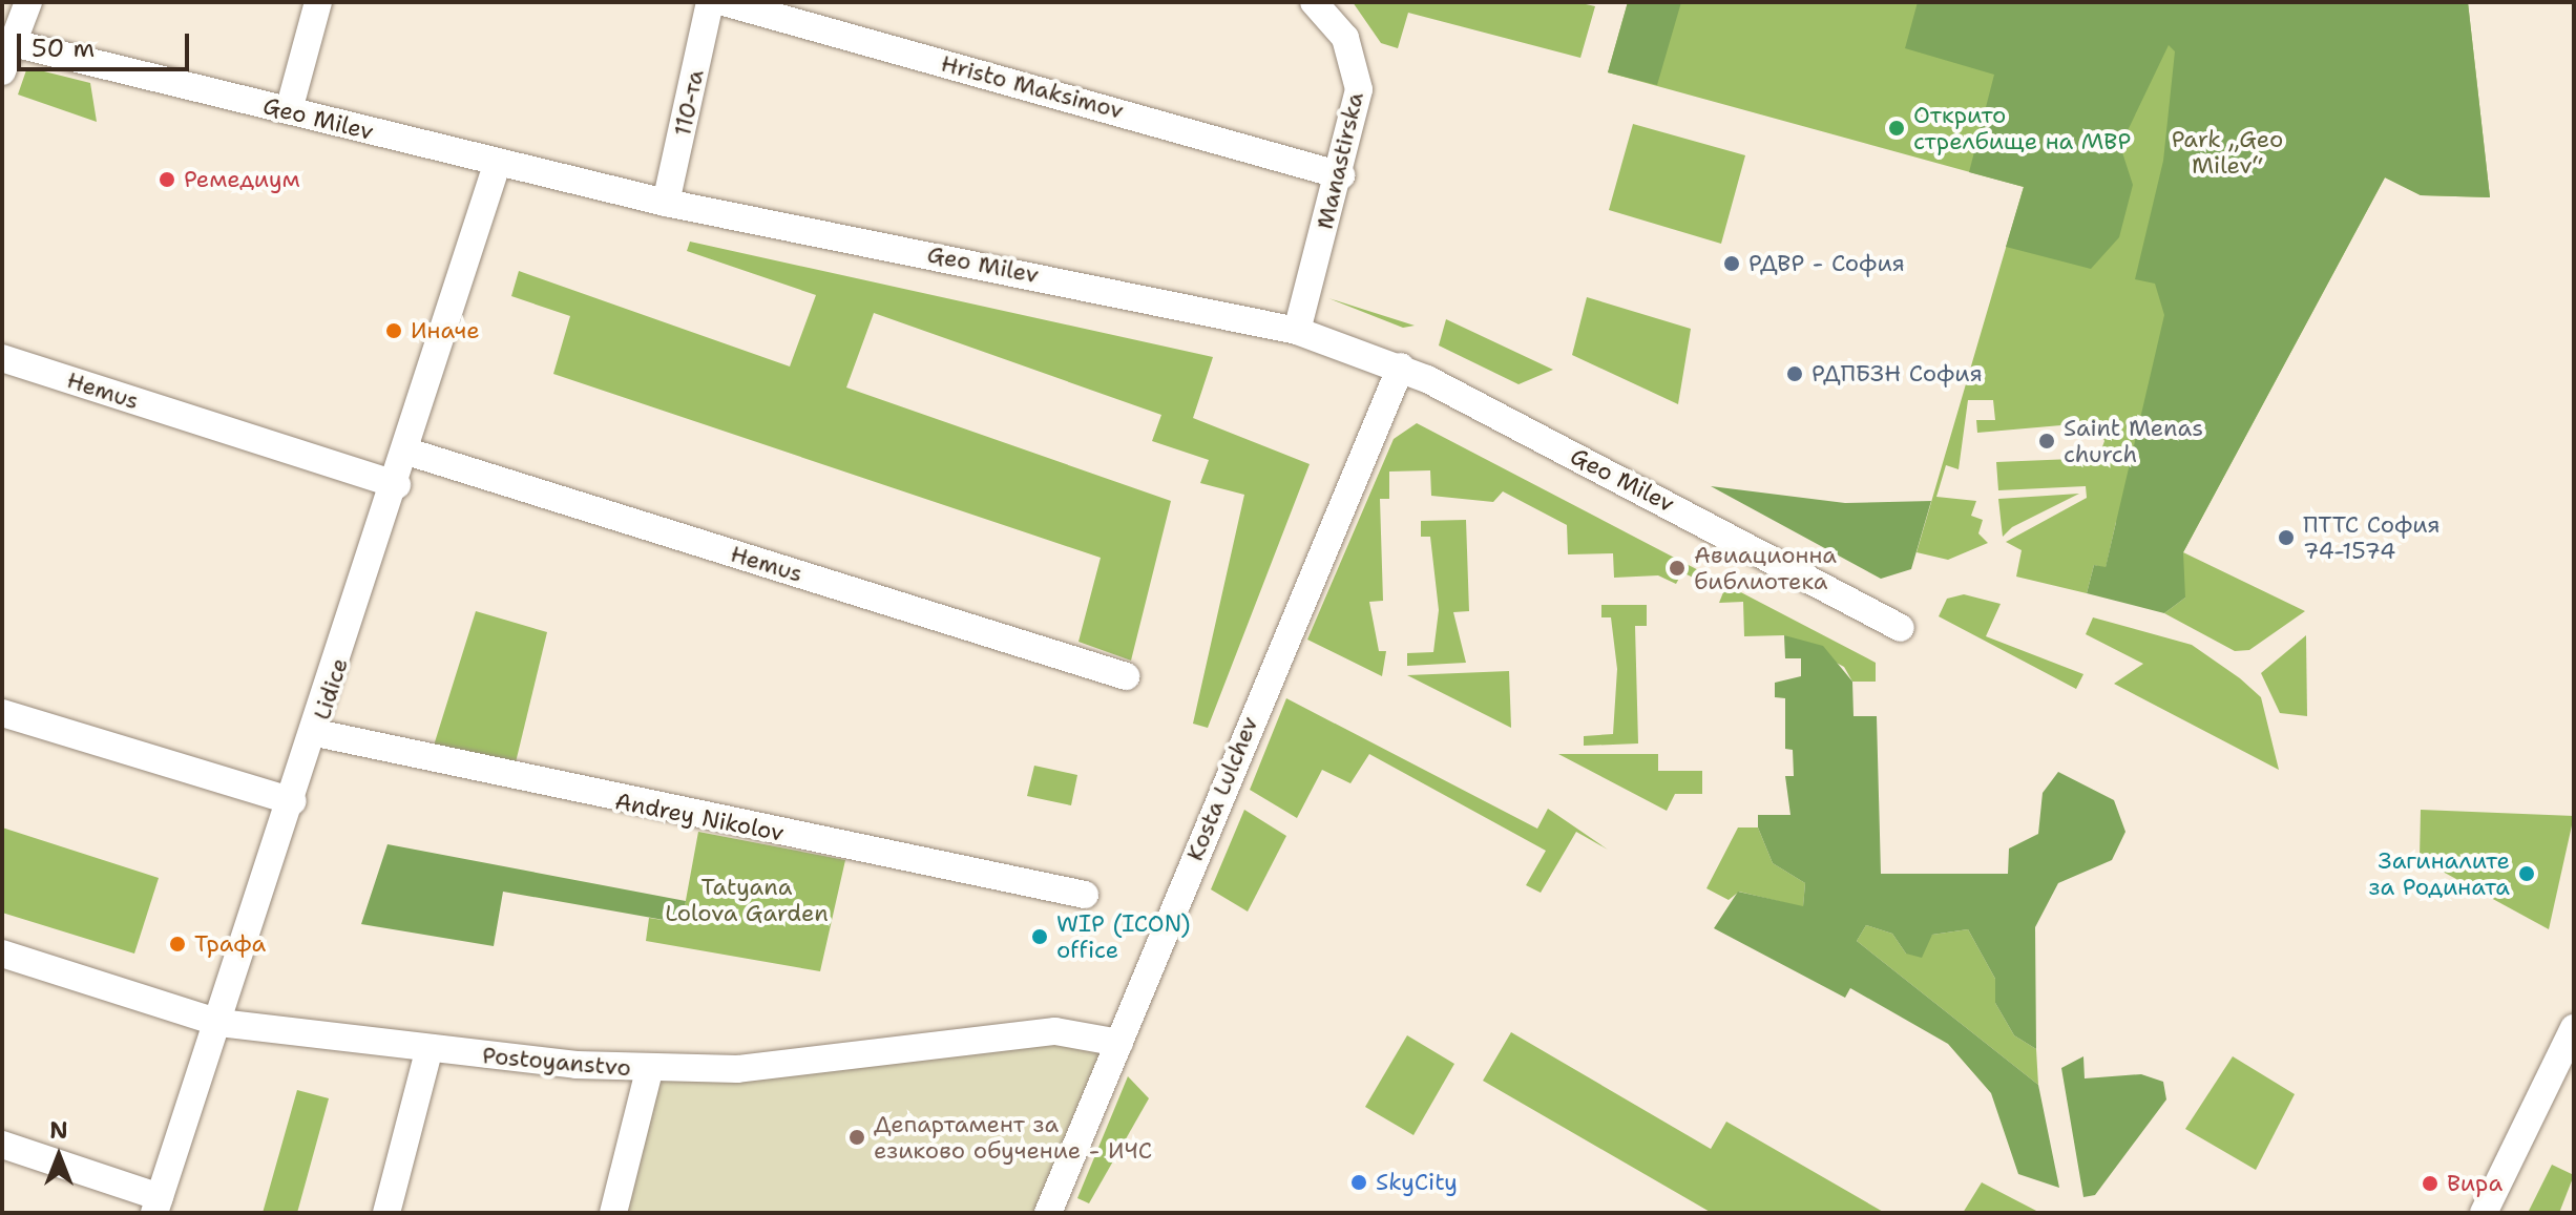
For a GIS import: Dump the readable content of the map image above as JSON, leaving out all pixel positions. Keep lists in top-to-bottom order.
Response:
{
  "streets": {
    "street": [
      "Hristo Maksimov",
      "110-та",
      "Geo Milev",
      "Manastirska",
      "Hemus",
      "Lidice",
      "Kosta Lulchev",
      "Andrey Nikolov",
      "Postoyanstvo"
    ]
  },
  "crossings": [
    ["Hristo Maksimov", "Manastirska"],
    ["110-та", "Geo Milev"],
    ["Geo Milev", "Manastirska"],
    ["Geo Milev", "Lidice"],
    ["Geo Milev", "Kosta Lulchev"],
    ["Hemus", "Lidice"],
    ["Lidice", "Andrey Nikolov"],
    ["Lidice", "Postoyanstvo"],
    ["Kosta Lulchev", "Postoyanstvo"]
  ],
  "parks": ["Park „Geo Milev“", "Tatyana Lolova Garden"],
  "places": [
    "Открито стрелбище на МВР",
    "Ремедиум",
    "РДВР - София",
    "Иначе",
    "РДПБЗН София",
    "Saint Menas church",
    "ПТТС София 74-1574",
    "Авиационна библиотека",
    "Загиналите за Родината",
    "WIP (ICON) office",
    "Трафа",
    "Департамент за езиково обучение - ИЧС",
    "SkyCity",
    "Вира"
  ],
  "scale_bar": "50 m",
  "north": "top"
}
